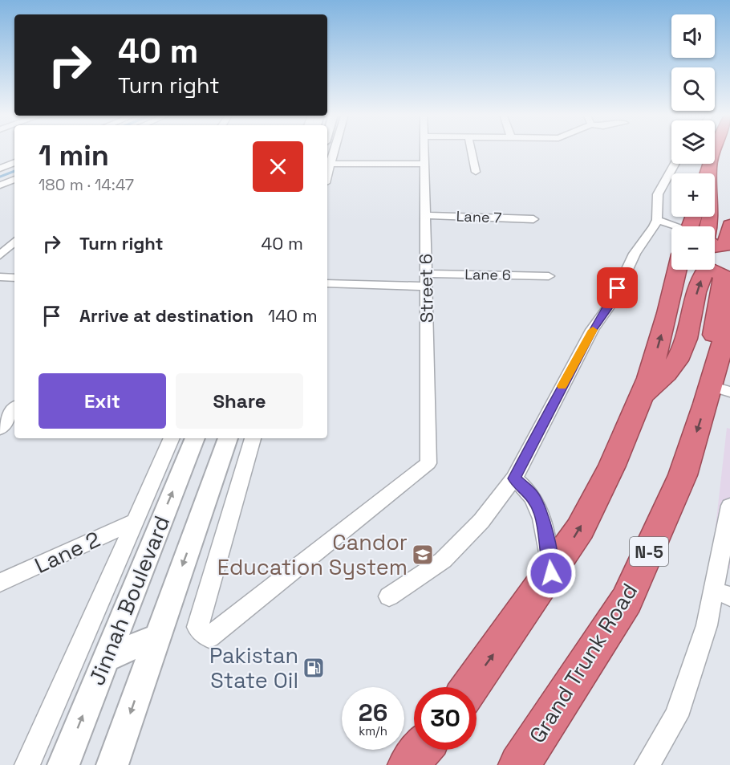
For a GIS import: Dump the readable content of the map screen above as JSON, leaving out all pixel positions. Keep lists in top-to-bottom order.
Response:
{
  "streets": {
    "highway": ["N-5", "Grand Trunk Road"],
    "street": [
      "Lane 7",
      "Lane 6",
      "Street 6",
      "Lane 2",
      "Jinnah Boulevard"
    ]
  },
  "crossings": [
    ["Lane 7", "Street 6"],
    ["Lane 6", "Street 6"]
  ],
  "places": {
    "school or university": ["Candor Education System"],
    "fuel station": ["Pakistan State Oil"]
  },
  "page": {
    "map_buttons": ["+", "−"],
    "turn": ["40 m", "Turn right"],
    "heading": ["1 min", "180 m · 14:47"],
    "list": [
      {
        "name": "Turn right",
        "value": "40 m"
      },
      {
        "name": "Arrive at destination",
        "value": "140 m"
      }
    ],
    "buttons": ["Exit", "Share"],
    "speed": "26 km/h",
    "limit": "30"
  }
}
